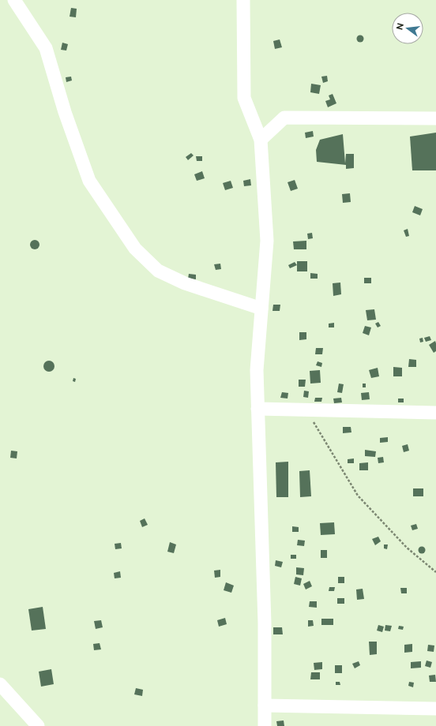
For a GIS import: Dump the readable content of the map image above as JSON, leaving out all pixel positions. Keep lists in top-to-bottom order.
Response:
{
  "north": "left"
}
